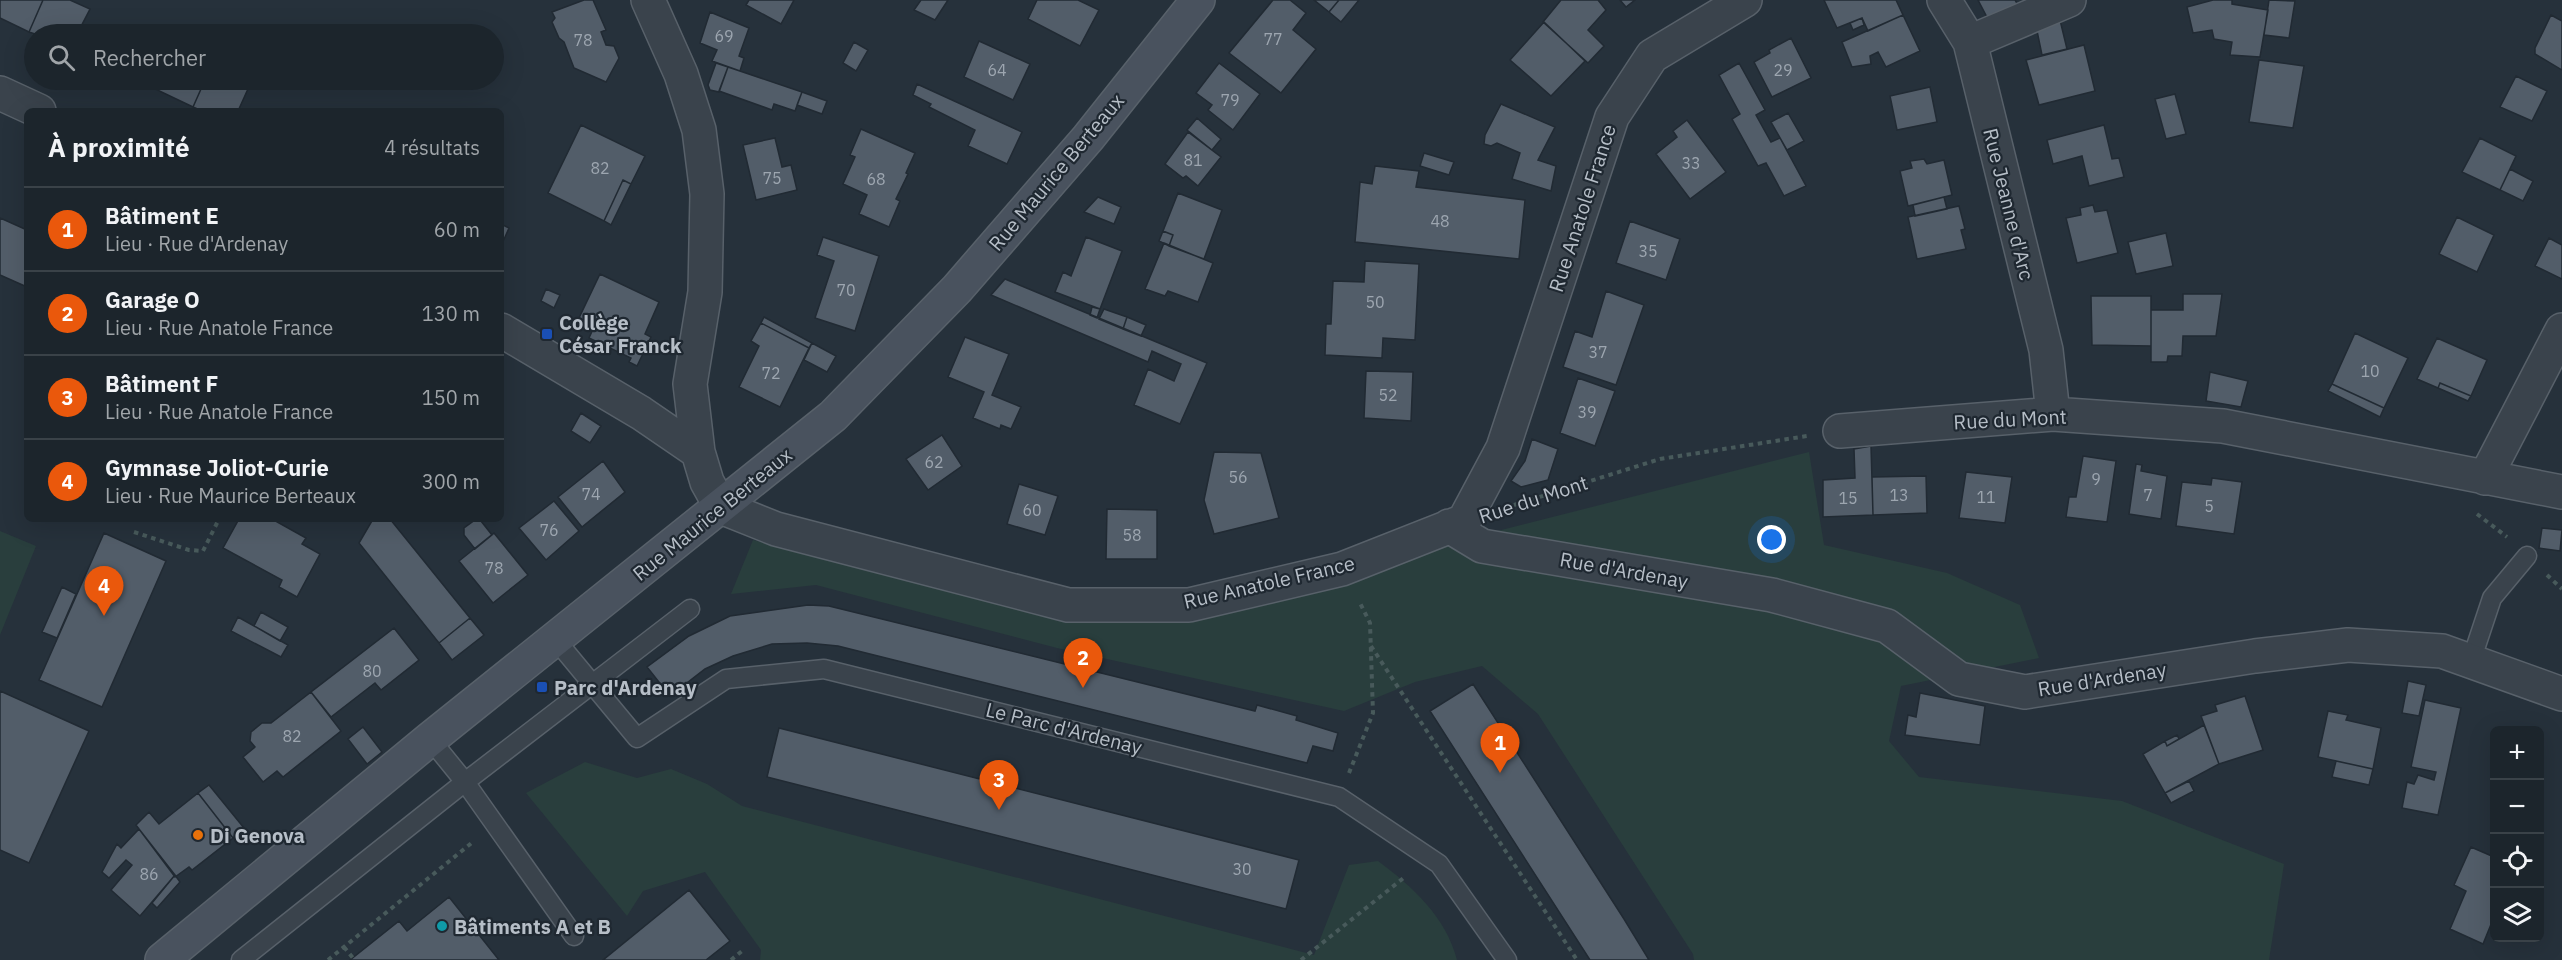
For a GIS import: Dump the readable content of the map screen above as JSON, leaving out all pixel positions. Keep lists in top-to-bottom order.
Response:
{
  "streets": {
    "main road": ["Rue Maurice Berteaux"],
    "street": [
      "Rue Jeanne d'Arc",
      "Rue Anatole France",
      "Rue du Mont",
      "Rue d'Ardenay"
    ],
    "lane": ["Le Parc d'Ardenay"]
  },
  "crossings": [
    ["Rue Maurice Berteaux", "Rue Anatole France"],
    ["Rue Jeanne d'Arc", "Rue du Mont"],
    ["Rue Anatole France", "Rue du Mont"],
    ["Rue Anatole France", "Rue d'Ardenay"],
    ["Rue du Mont", "Rue d'Ardenay"]
  ],
  "places": {
    "transit": ["Collège César Franck", "Parc d'Ardenay"],
    "other": ["Di Genova", "Bâtiments A et B"]
  },
  "house_numbers": [
    "69",
    "77",
    "78",
    "64",
    "29",
    "79",
    "81",
    "33",
    "82",
    "75",
    "68",
    "48",
    "35",
    "70",
    "50",
    "37",
    "10",
    "72",
    "52",
    "39",
    "62",
    "56",
    "9",
    "74",
    "13",
    "7",
    "11",
    "15",
    "5",
    "60",
    "76",
    "58",
    "78",
    "80",
    "82",
    "30",
    "86"
  ],
  "page": {
    "search": "Rechercher",
    "heading": ["À proximité", "4 résultats"],
    "list": [
      {
        "mark": "1",
        "name": "Bâtiment E",
        "note": "Lieu · Rue d'Ardenay",
        "value": "60 m"
      },
      {
        "mark": "2",
        "name": "Garage O",
        "note": "Lieu · Rue Anatole France",
        "value": "130 m"
      },
      {
        "mark": "3",
        "name": "Bâtiment F",
        "note": "Lieu · Rue Anatole France",
        "value": "150 m"
      },
      {
        "mark": "4",
        "name": "Gymnase Joliot-Curie",
        "note": "Lieu · Rue Maurice Berteaux",
        "value": "300 m"
      }
    ],
    "pins": [
      "4",
      "2",
      "1",
      "3"
    ],
    "map_buttons": ["+", "−"]
  }
}
